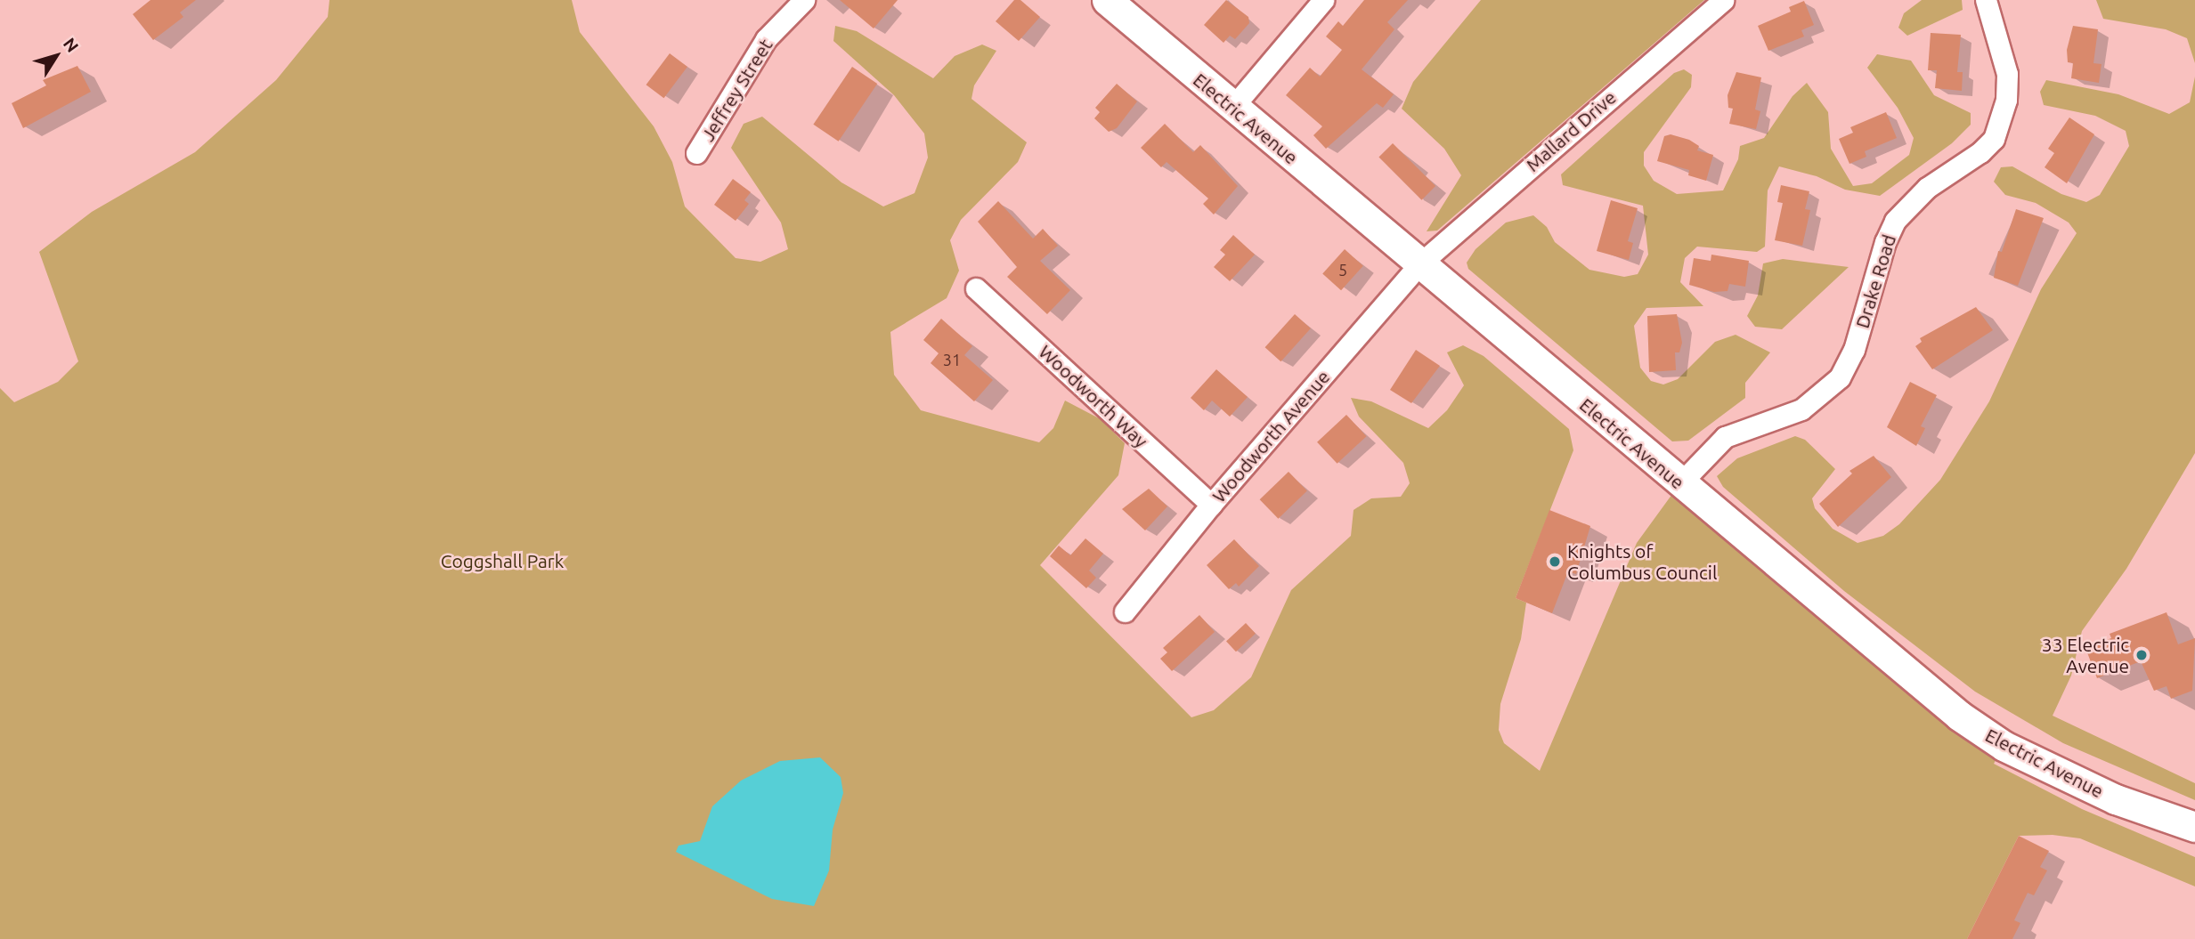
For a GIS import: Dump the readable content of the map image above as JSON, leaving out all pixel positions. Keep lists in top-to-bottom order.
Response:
{
  "streets": {
    "main road": ["Electric Avenue"],
    "street": [
      "Jeffrey Street",
      "Mallard Drive",
      "Drake Road",
      "Woodworth Way",
      "Woodworth Avenue"
    ]
  },
  "crossings": [
    ["Electric Avenue", "Mallard Drive"],
    ["Electric Avenue", "Drake Road"],
    ["Electric Avenue", "Woodworth Avenue"],
    ["Mallard Drive", "Woodworth Avenue"],
    ["Woodworth Way", "Woodworth Avenue"]
  ],
  "parks": ["Coggshall Park"],
  "places": ["Knights of Columbus Council", "33 Electric Avenue"],
  "house_numbers": ["5", "31"],
  "north": "top right"
}
